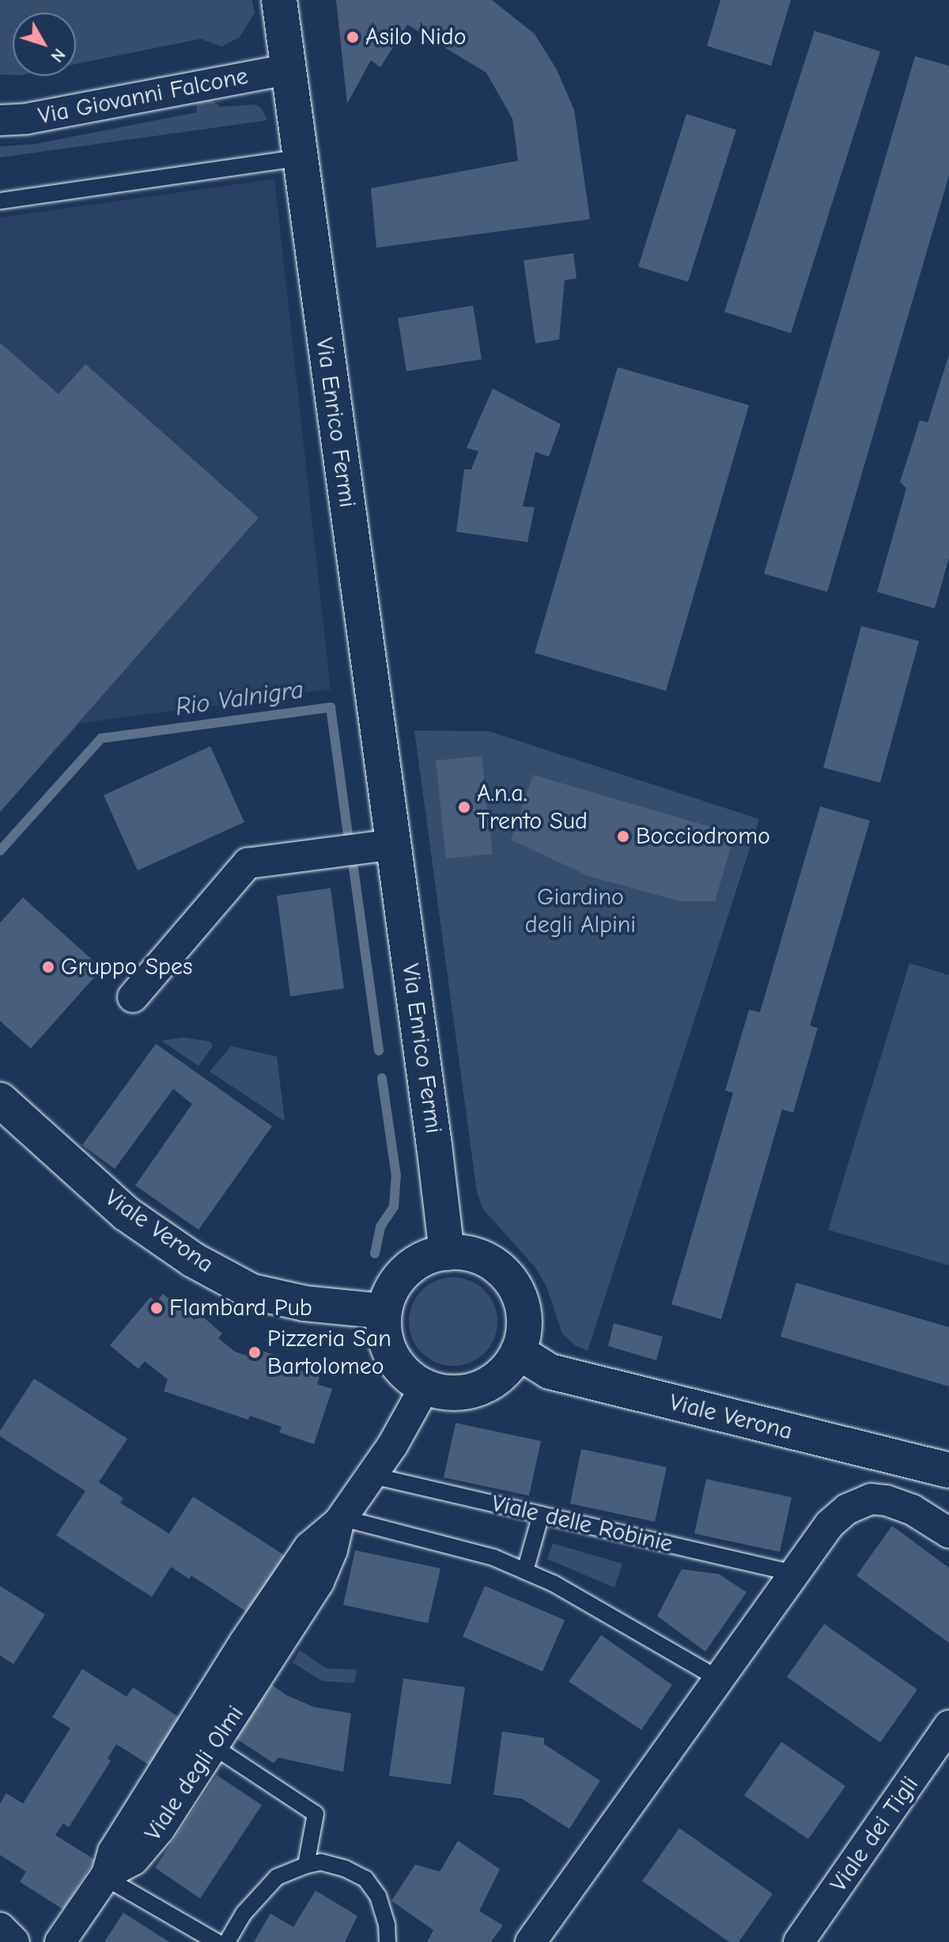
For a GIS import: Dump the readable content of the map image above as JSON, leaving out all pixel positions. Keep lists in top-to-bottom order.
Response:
{
  "streets": {
    "main road": ["Via Enrico Fermi", "Viale Verona"],
    "street": ["Via Giovanni Falcone", "Viale degli Olmi", "Viale dei Tigli"],
    "lane": ["Viale delle Robinie"]
  },
  "crossings": [
    ["Via Giovanni Falcone", "Via Enrico Fermi"],
    ["Via Enrico Fermi", "Viale Verona"],
    ["Via Enrico Fermi", "Viale degli Olmi"],
    ["Viale Verona", "Viale degli Olmi"],
    ["Viale delle Robinie", "Viale degli Olmi"]
  ],
  "water": ["Rio Valnigra"],
  "parks": ["Giardino degli Alpini"],
  "places": [
    "Asilo Nido",
    "A.n.a. Trento Sud",
    "Bocciodromo",
    "Gruppo Spes",
    "Flambard Pub",
    "Pizzeria San Bartolomeo"
  ],
  "north": "bottom right"
}
